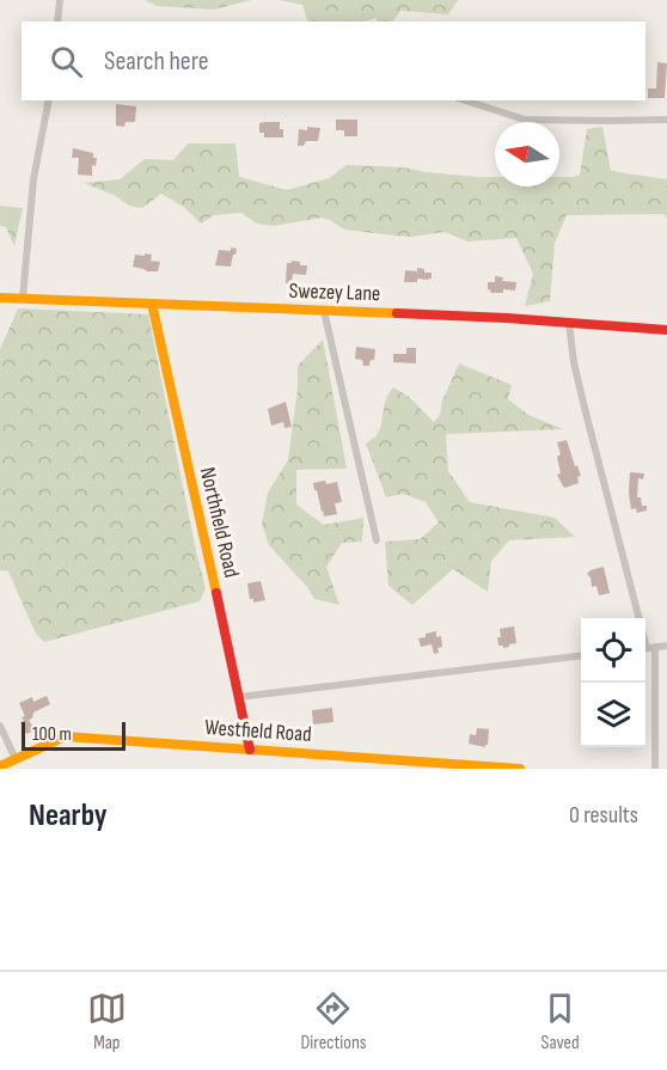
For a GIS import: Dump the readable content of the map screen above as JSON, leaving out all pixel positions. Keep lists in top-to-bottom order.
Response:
{
  "streets": {
    "street": ["Swezey Lane", "Northfield Road", "Westfield Road"]
  },
  "crossings": [
    ["Swezey Lane", "Northfield Road"],
    ["Northfield Road", "Westfield Road"]
  ],
  "scale_bar": "100 m",
  "north": "left",
  "page": {
    "search": "Search here",
    "scale": "100 m",
    "heading": ["Nearby", "0 results"],
    "nav": ["Map", "Directions", "Saved"]
  }
}
